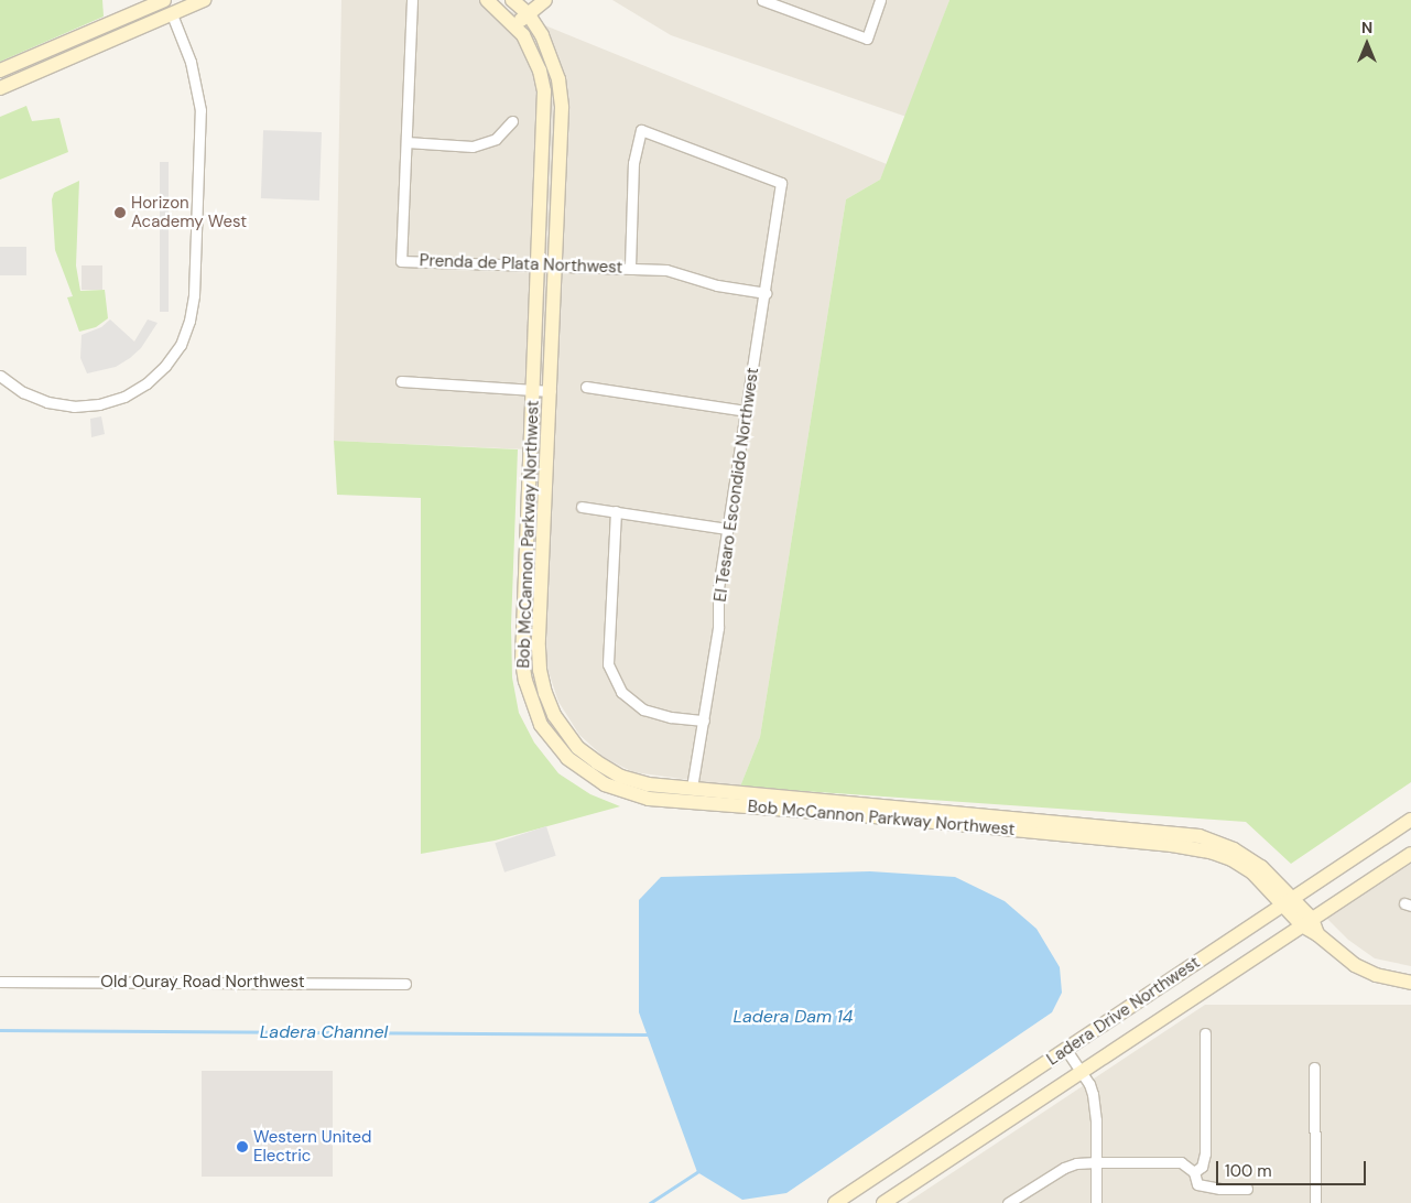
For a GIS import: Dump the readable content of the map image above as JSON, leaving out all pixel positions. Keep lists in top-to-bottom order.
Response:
{
  "streets": {
    "street": [
      "Prenda de Plata Northwest",
      "El Tesaro Escondido Northwest",
      "Bob McCannon Parkway Northwest",
      "Old Ouray Road Northwest",
      "Ladera Drive Northwest"
    ]
  },
  "crossings": [
    ["Prenda de Plata Northwest", "El Tesaro Escondido Northwest"],
    ["Prenda de Plata Northwest", "Bob McCannon Parkway Northwest"],
    ["El Tesaro Escondido Northwest", "Bob McCannon Parkway Northwest"],
    ["Bob McCannon Parkway Northwest", "Ladera Drive Northwest"]
  ],
  "water": ["Ladera Dam 14", "Ladera Channel"],
  "places": ["Horizon Academy West", "Western United Electric"],
  "scale_bar": "100 m",
  "north": "top"
}
